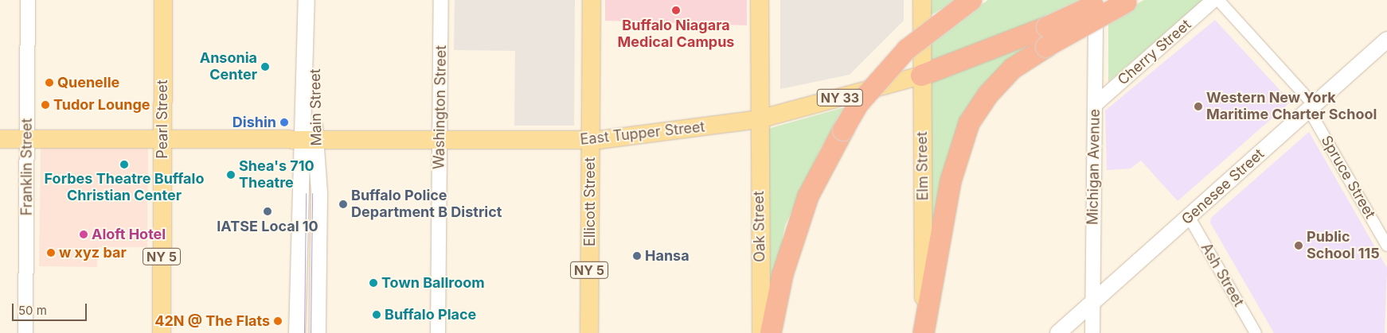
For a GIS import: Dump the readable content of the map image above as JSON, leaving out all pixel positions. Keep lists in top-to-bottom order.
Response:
{
  "streets": {
    "highway": ["NY 33"],
    "main road": [
      "Main Street",
      "Pearl Street",
      "East Tupper Street",
      "Elm Street",
      "Genesee Street",
      "Ellicott Street",
      "Oak Street",
      "NY 5"
    ],
    "street": [
      "Cherry Street",
      "Washington Street",
      "Franklin Street",
      "Michigan Avenue",
      "Spruce Street",
      "Ash Street"
    ]
  },
  "crossings": [
    ["Cherry Street", "Michigan Avenue"],
    ["NY 33", "East Tupper Street"],
    ["NY 33", "Elm Street"],
    ["Main Street", "East Tupper Street"],
    ["Washington Street", "East Tupper Street"],
    ["Pearl Street", "East Tupper Street"],
    ["East Tupper Street", "Elm Street"],
    ["East Tupper Street", "Franklin Street"],
    ["East Tupper Street", "Ellicott Street"],
    ["East Tupper Street", "Oak Street"],
    ["Michigan Avenue", "Genesee Street"],
    ["Spruce Street", "Genesee Street"],
    ["Genesee Street", "Ash Street"]
  ],
  "places": [
    "Buffalo Niagara Medical Campus",
    "Ansonia Center",
    "Quenelle",
    "Tudor Lounge",
    "Western New York Maritime Charter School",
    "Dishin",
    "Forbes Theatre Buffalo Christian Center",
    "Shea's 710 Theatre",
    "Buffalo Police Department B District",
    "IATSE Local 10",
    "Aloft Hotel",
    "Public School 115",
    "w xyz bar",
    "Hansa",
    "Town Ballroom",
    "Buffalo Place",
    "42N @ The Flats"
  ],
  "scale_bar": "50 m"
}
